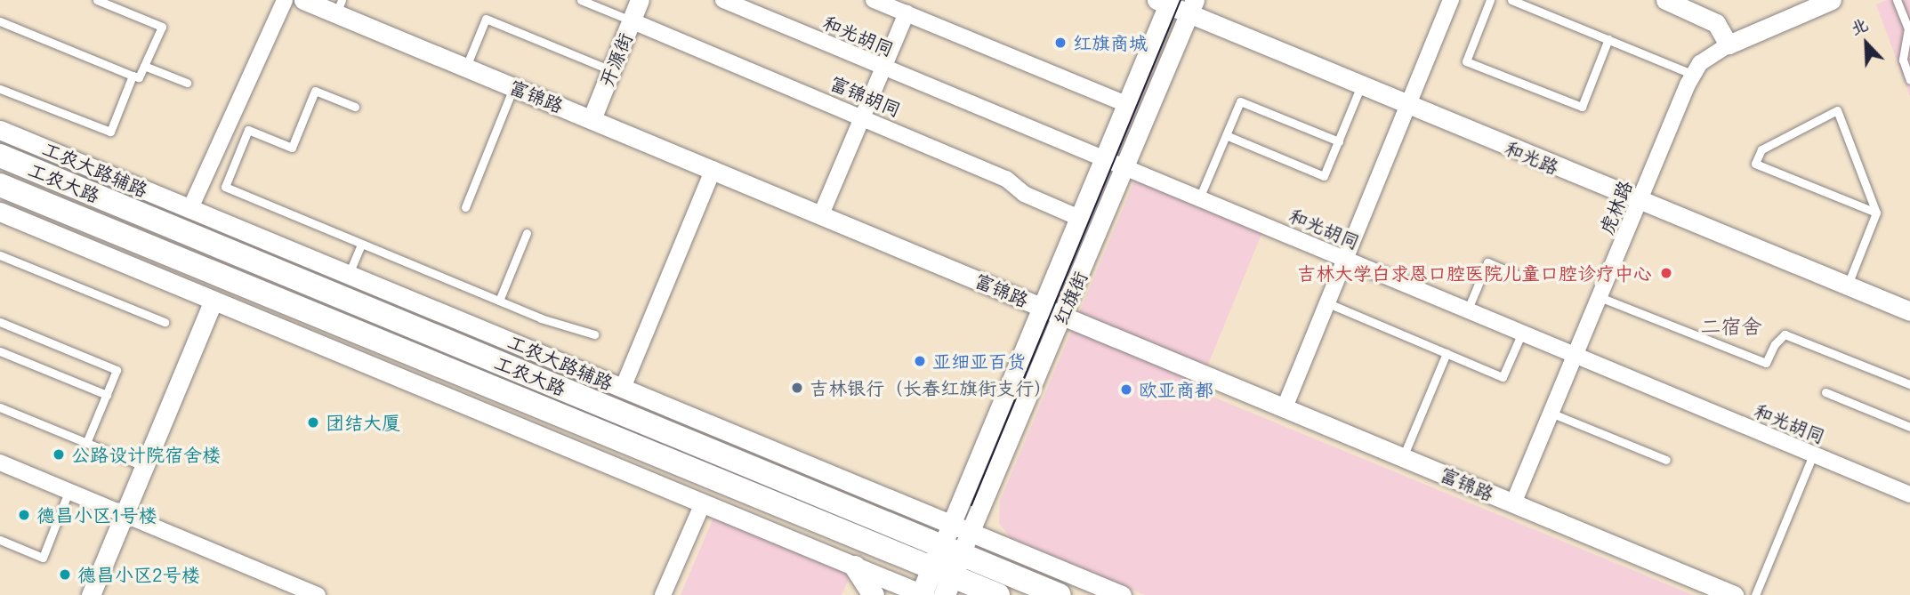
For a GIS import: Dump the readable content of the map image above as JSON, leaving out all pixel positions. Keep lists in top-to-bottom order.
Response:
{
  "streets": {
    "main road": ["工农大路", "红旗街"],
    "street": [
      "和光胡同",
      "开源街",
      "富锦路",
      "富锦胡同",
      "和光路",
      "工农大路辅路",
      "虎林路"
    ]
  },
  "crossings": [
    ["和光胡同", "虎林路"],
    ["和光胡同", "红旗街"],
    ["开源街", "富锦路"],
    ["开源街", "富锦胡同"],
    ["富锦路", "虎林路"],
    ["富锦路", "红旗街"],
    ["富锦胡同", "红旗街"],
    ["和光路", "虎林路"],
    ["和光路", "红旗街"],
    ["工农大路辅路", "红旗街"],
    ["工农大路", "红旗街"]
  ],
  "districts": ["二宿舍"],
  "places": [
    "红旗商城",
    "吉林大学白求恩口腔医院儿童口腔诊疗中心",
    "亚细亚百货",
    "吉林银行（长春红旗街支行）",
    "欧亚商都",
    "团结大厦",
    "公路设计院宿舍楼",
    "德昌小区1号楼",
    "德昌小区2号楼"
  ],
  "north": "top left"
}
